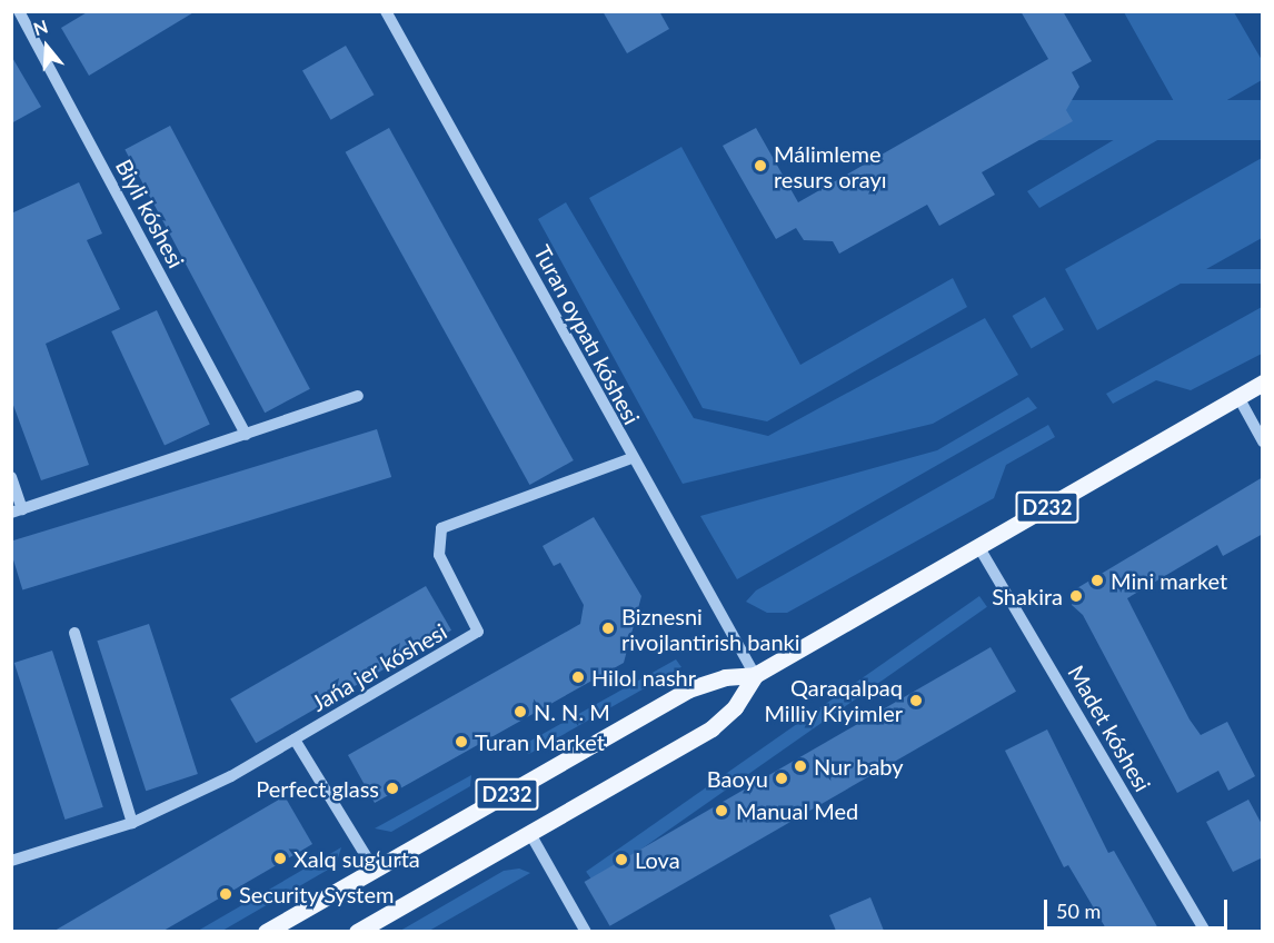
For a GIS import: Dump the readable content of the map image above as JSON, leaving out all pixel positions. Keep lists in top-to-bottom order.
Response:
{
  "streets": {
    "main road": ["D232"],
    "street": [
      "Biyli kóshesi",
      "Turan oypatı kóshesi",
      "Jańa jer kóshesi",
      "Madet kóshesi"
    ]
  },
  "crossings": [
    ["Turan oypatı kóshesi", "D232"],
    ["Turan oypatı kóshesi", "Jańa jer kóshesi"],
    ["D232", "Madet kóshesi"]
  ],
  "places": [
    "Málimleme resurs orayı",
    "Mini market",
    "Shakira",
    "Biznesni rivojlantirish banki",
    "Hilol nashr",
    "Qaraqalpaq Milliy Kiyimler",
    "N. N. M",
    "Turan Market",
    "Nur baby",
    "Baoyu",
    "Perfect glass",
    "Manual Med",
    "Xalq sugʻurta",
    "Lova",
    "Security System"
  ],
  "scale_bar": "50 m",
  "north": "top"
}
